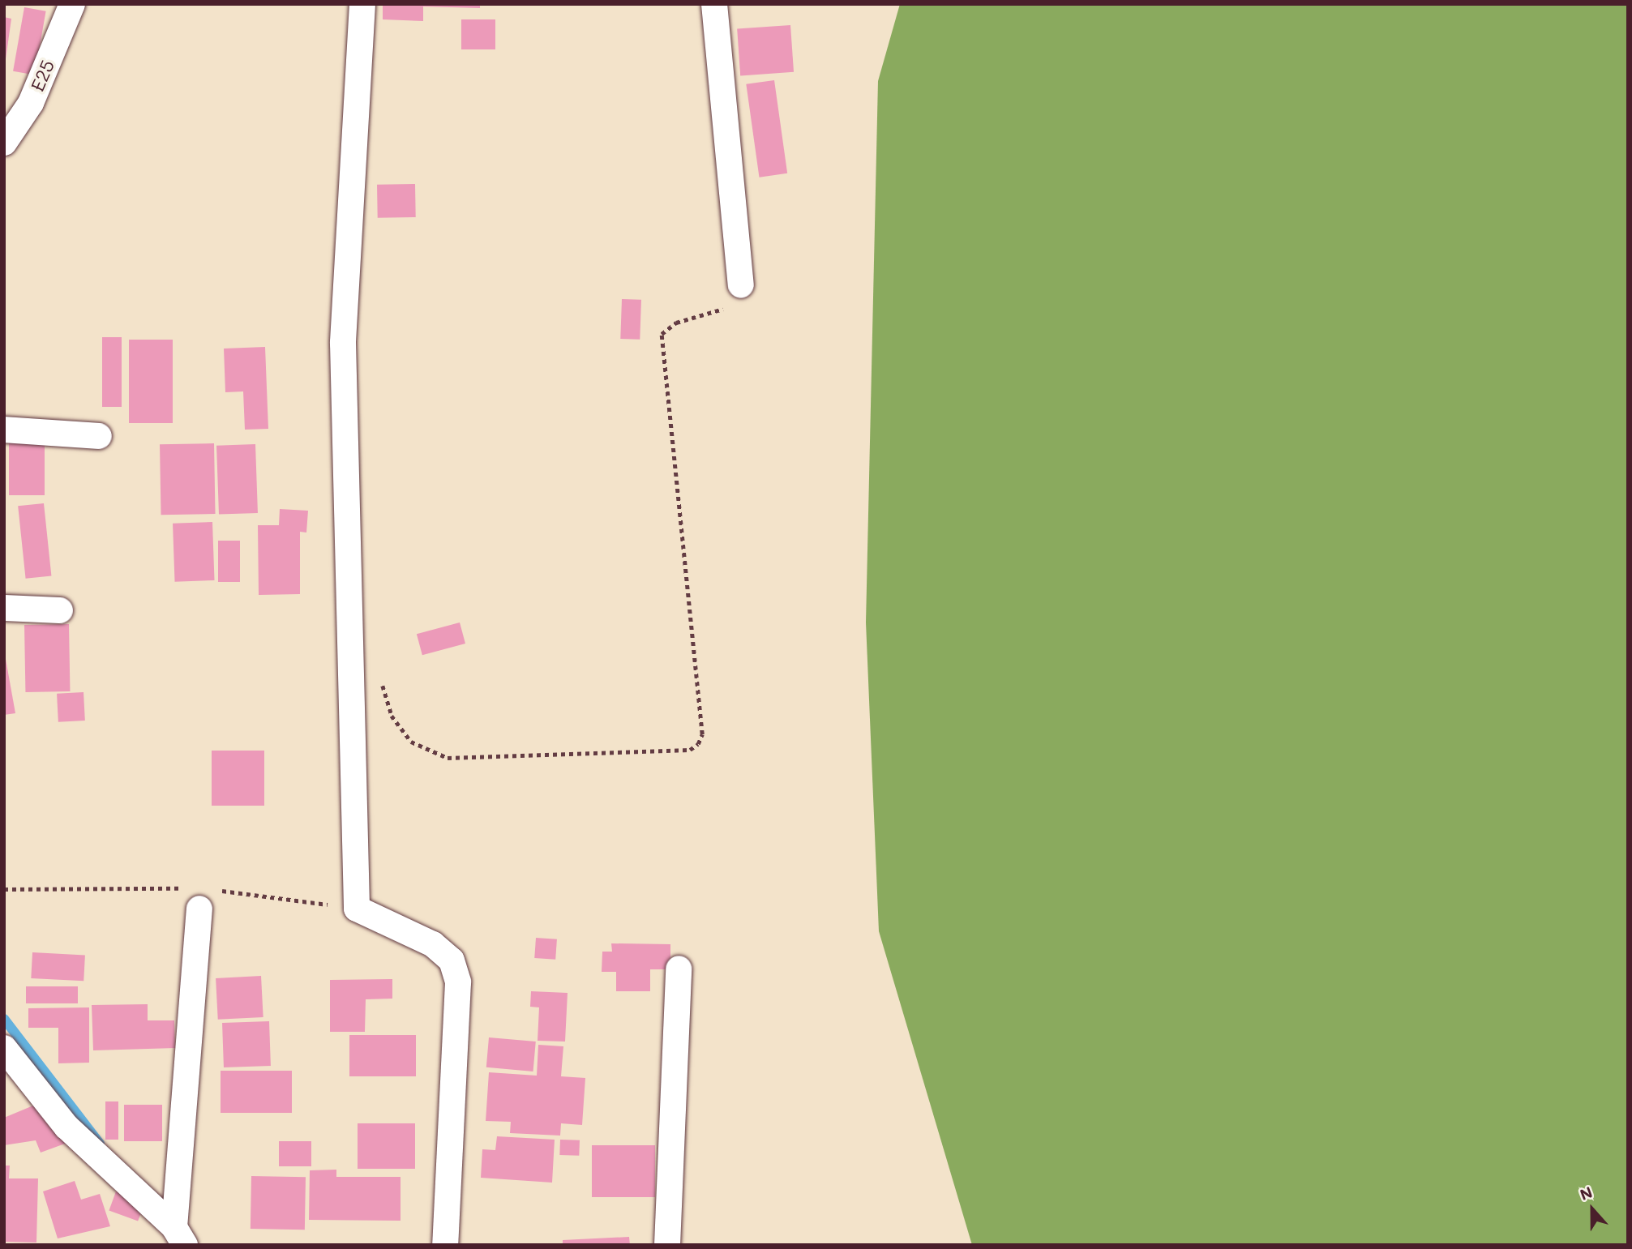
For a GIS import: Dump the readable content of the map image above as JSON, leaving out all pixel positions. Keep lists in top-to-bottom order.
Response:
{
  "streets": {
    "street": ["E25"]
  },
  "north": "top"
}
